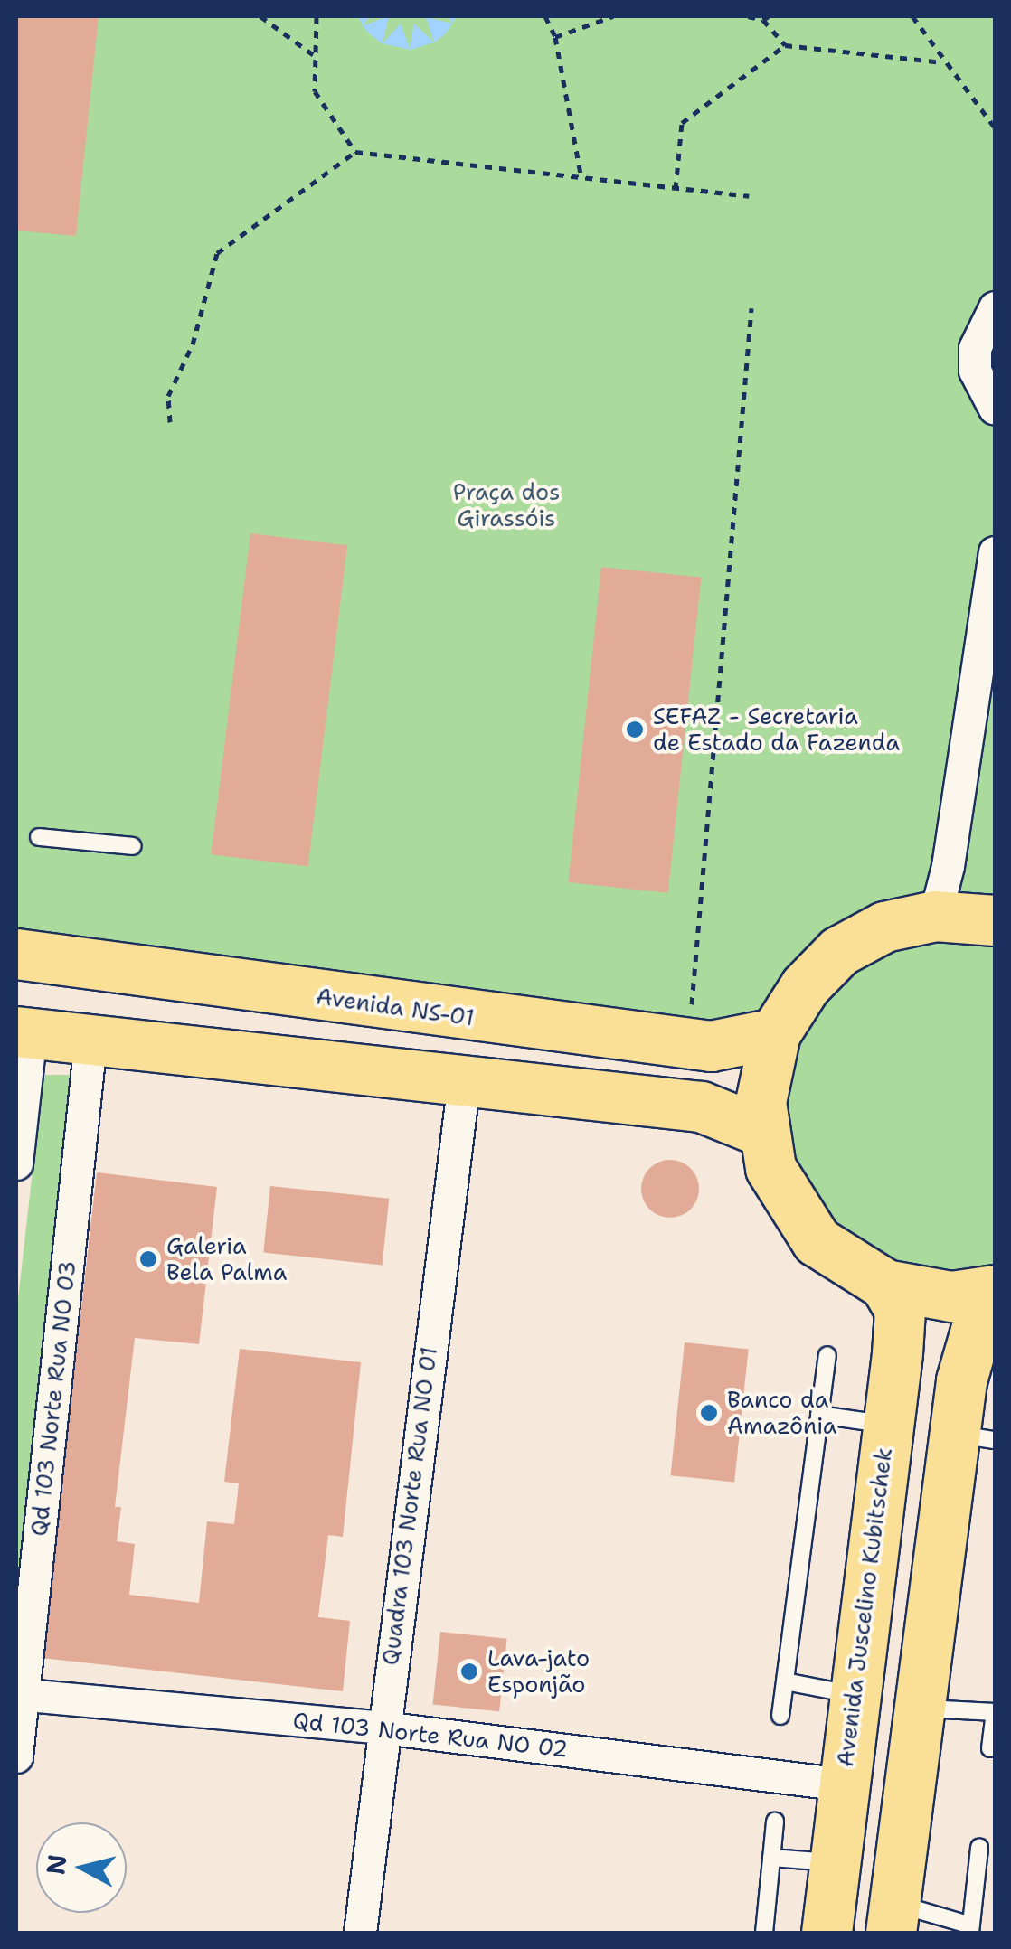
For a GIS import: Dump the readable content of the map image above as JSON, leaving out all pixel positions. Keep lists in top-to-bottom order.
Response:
{
  "streets": {
    "main road": ["Avenida NS-01", "Avenida Juscelino Kubitschek"],
    "street": ["Qd 103 Norte Rua NO 03", "Quadra 103 Norte Rua NO 01", "Qd 103 Norte Rua NO 02"]
  },
  "crossings": [
    ["Qd 103 Norte Rua NO 03", "Qd 103 Norte Rua NO 02"],
    ["Quadra 103 Norte Rua NO 01", "Qd 103 Norte Rua NO 02"],
    ["Avenida Juscelino Kubitschek", "Qd 103 Norte Rua NO 02"]
  ],
  "parks": ["Praça dos Girassóis"],
  "places": [
    "SEFAZ - Secretaria de Estado da Fazenda",
    "Galeria Bela Palma",
    "Banco da Amazônia",
    "Lava-jato Esponjão"
  ],
  "north": "left"
}
